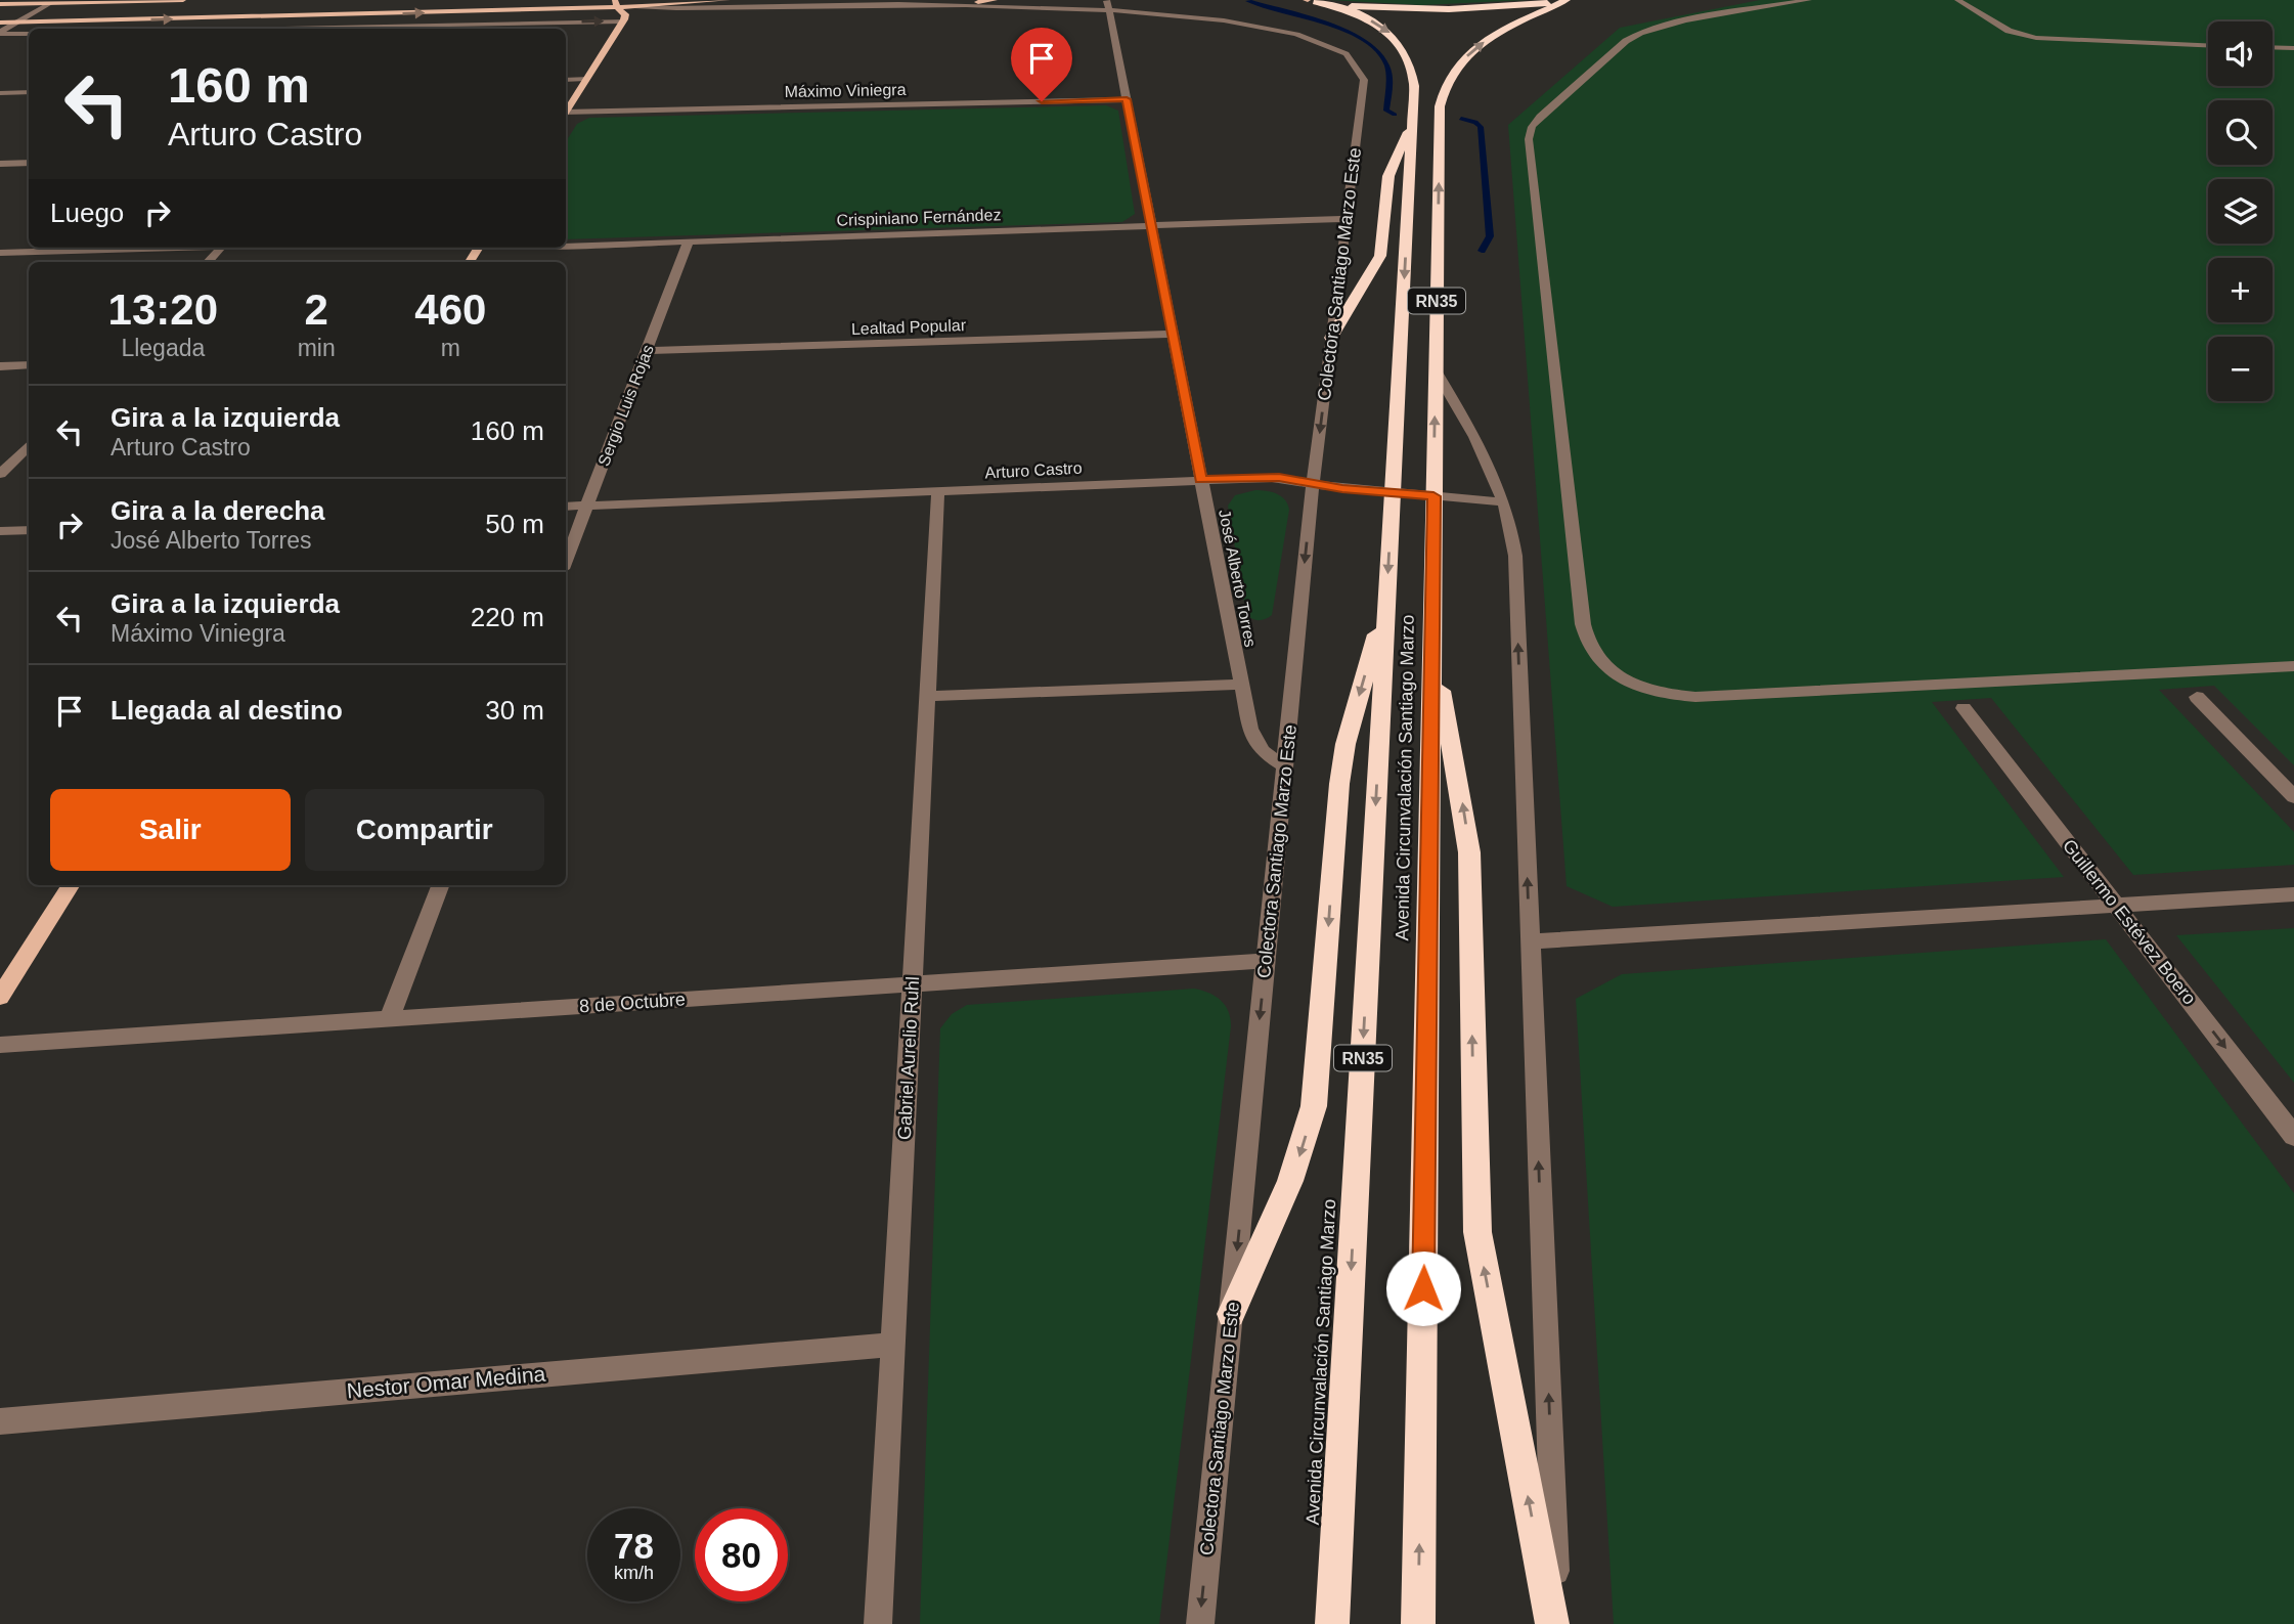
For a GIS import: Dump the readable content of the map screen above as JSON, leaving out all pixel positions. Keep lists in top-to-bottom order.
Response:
{
  "streets": {
    "highway": ["RN35", "Avenida Circunvalación Santiago Marzo"],
    "street": [
      "Máximo Viniegra",
      "Crispiniano Fernández",
      "Colectora Santiago Marzo Este",
      "Lealtad Popular",
      "Sergio Luis Rojas",
      "Arturo Castro",
      "José Alberto Torres",
      "Guillermo Estévez Boero",
      "8 de Octubre",
      "Gabriel Aurelio Ruhl",
      "Nestor Omar Medina"
    ]
  },
  "crossings": [
    ["Máximo Viniegra", "José Alberto Torres"],
    ["Crispiniano Fernández", "Colectora Santiago Marzo Este"],
    ["Crispiniano Fernández", "Sergio Luis Rojas"],
    ["Crispiniano Fernández", "José Alberto Torres"],
    ["Colectora Santiago Marzo Este", "Arturo Castro"],
    ["Colectora Santiago Marzo Este", "José Alberto Torres"],
    ["Colectora Santiago Marzo Este", "8 de Octubre"],
    ["RN35", "Avenida Circunvalación Santiago Marzo"],
    ["Lealtad Popular", "Sergio Luis Rojas"],
    ["Lealtad Popular", "José Alberto Torres"],
    ["Sergio Luis Rojas", "Arturo Castro"],
    ["Arturo Castro", "José Alberto Torres"],
    ["Arturo Castro", "Avenida Circunvalación Santiago Marzo"],
    ["Arturo Castro", "Gabriel Aurelio Ruhl"],
    ["8 de Octubre", "Gabriel Aurelio Ruhl"],
    ["Gabriel Aurelio Ruhl", "Nestor Omar Medina"]
  ],
  "one_way": ["Colectora Santiago Marzo Este", "Guillermo Estévez Boero"],
  "page": {
    "map_buttons": ["+", "−"],
    "turn": ["160 m", "Arturo Castro"],
    "then": "Luego",
    "eta": [
      "13:20",
      "Llegada",
      "2",
      "min",
      "460",
      "m"
    ],
    "list": [
      {
        "name": "Gira a la izquierda",
        "note": "Arturo Castro",
        "value": "160 m"
      },
      {
        "name": "Gira a la derecha",
        "note": "José Alberto Torres",
        "value": "50 m"
      },
      {
        "name": "Gira a la izquierda",
        "note": "Máximo Viniegra",
        "value": "220 m"
      },
      {
        "name": "Llegada al destino",
        "value": "30 m"
      }
    ],
    "buttons": ["Salir", "Compartir"],
    "speed": "78 km/h",
    "limit": "80"
  }
}
